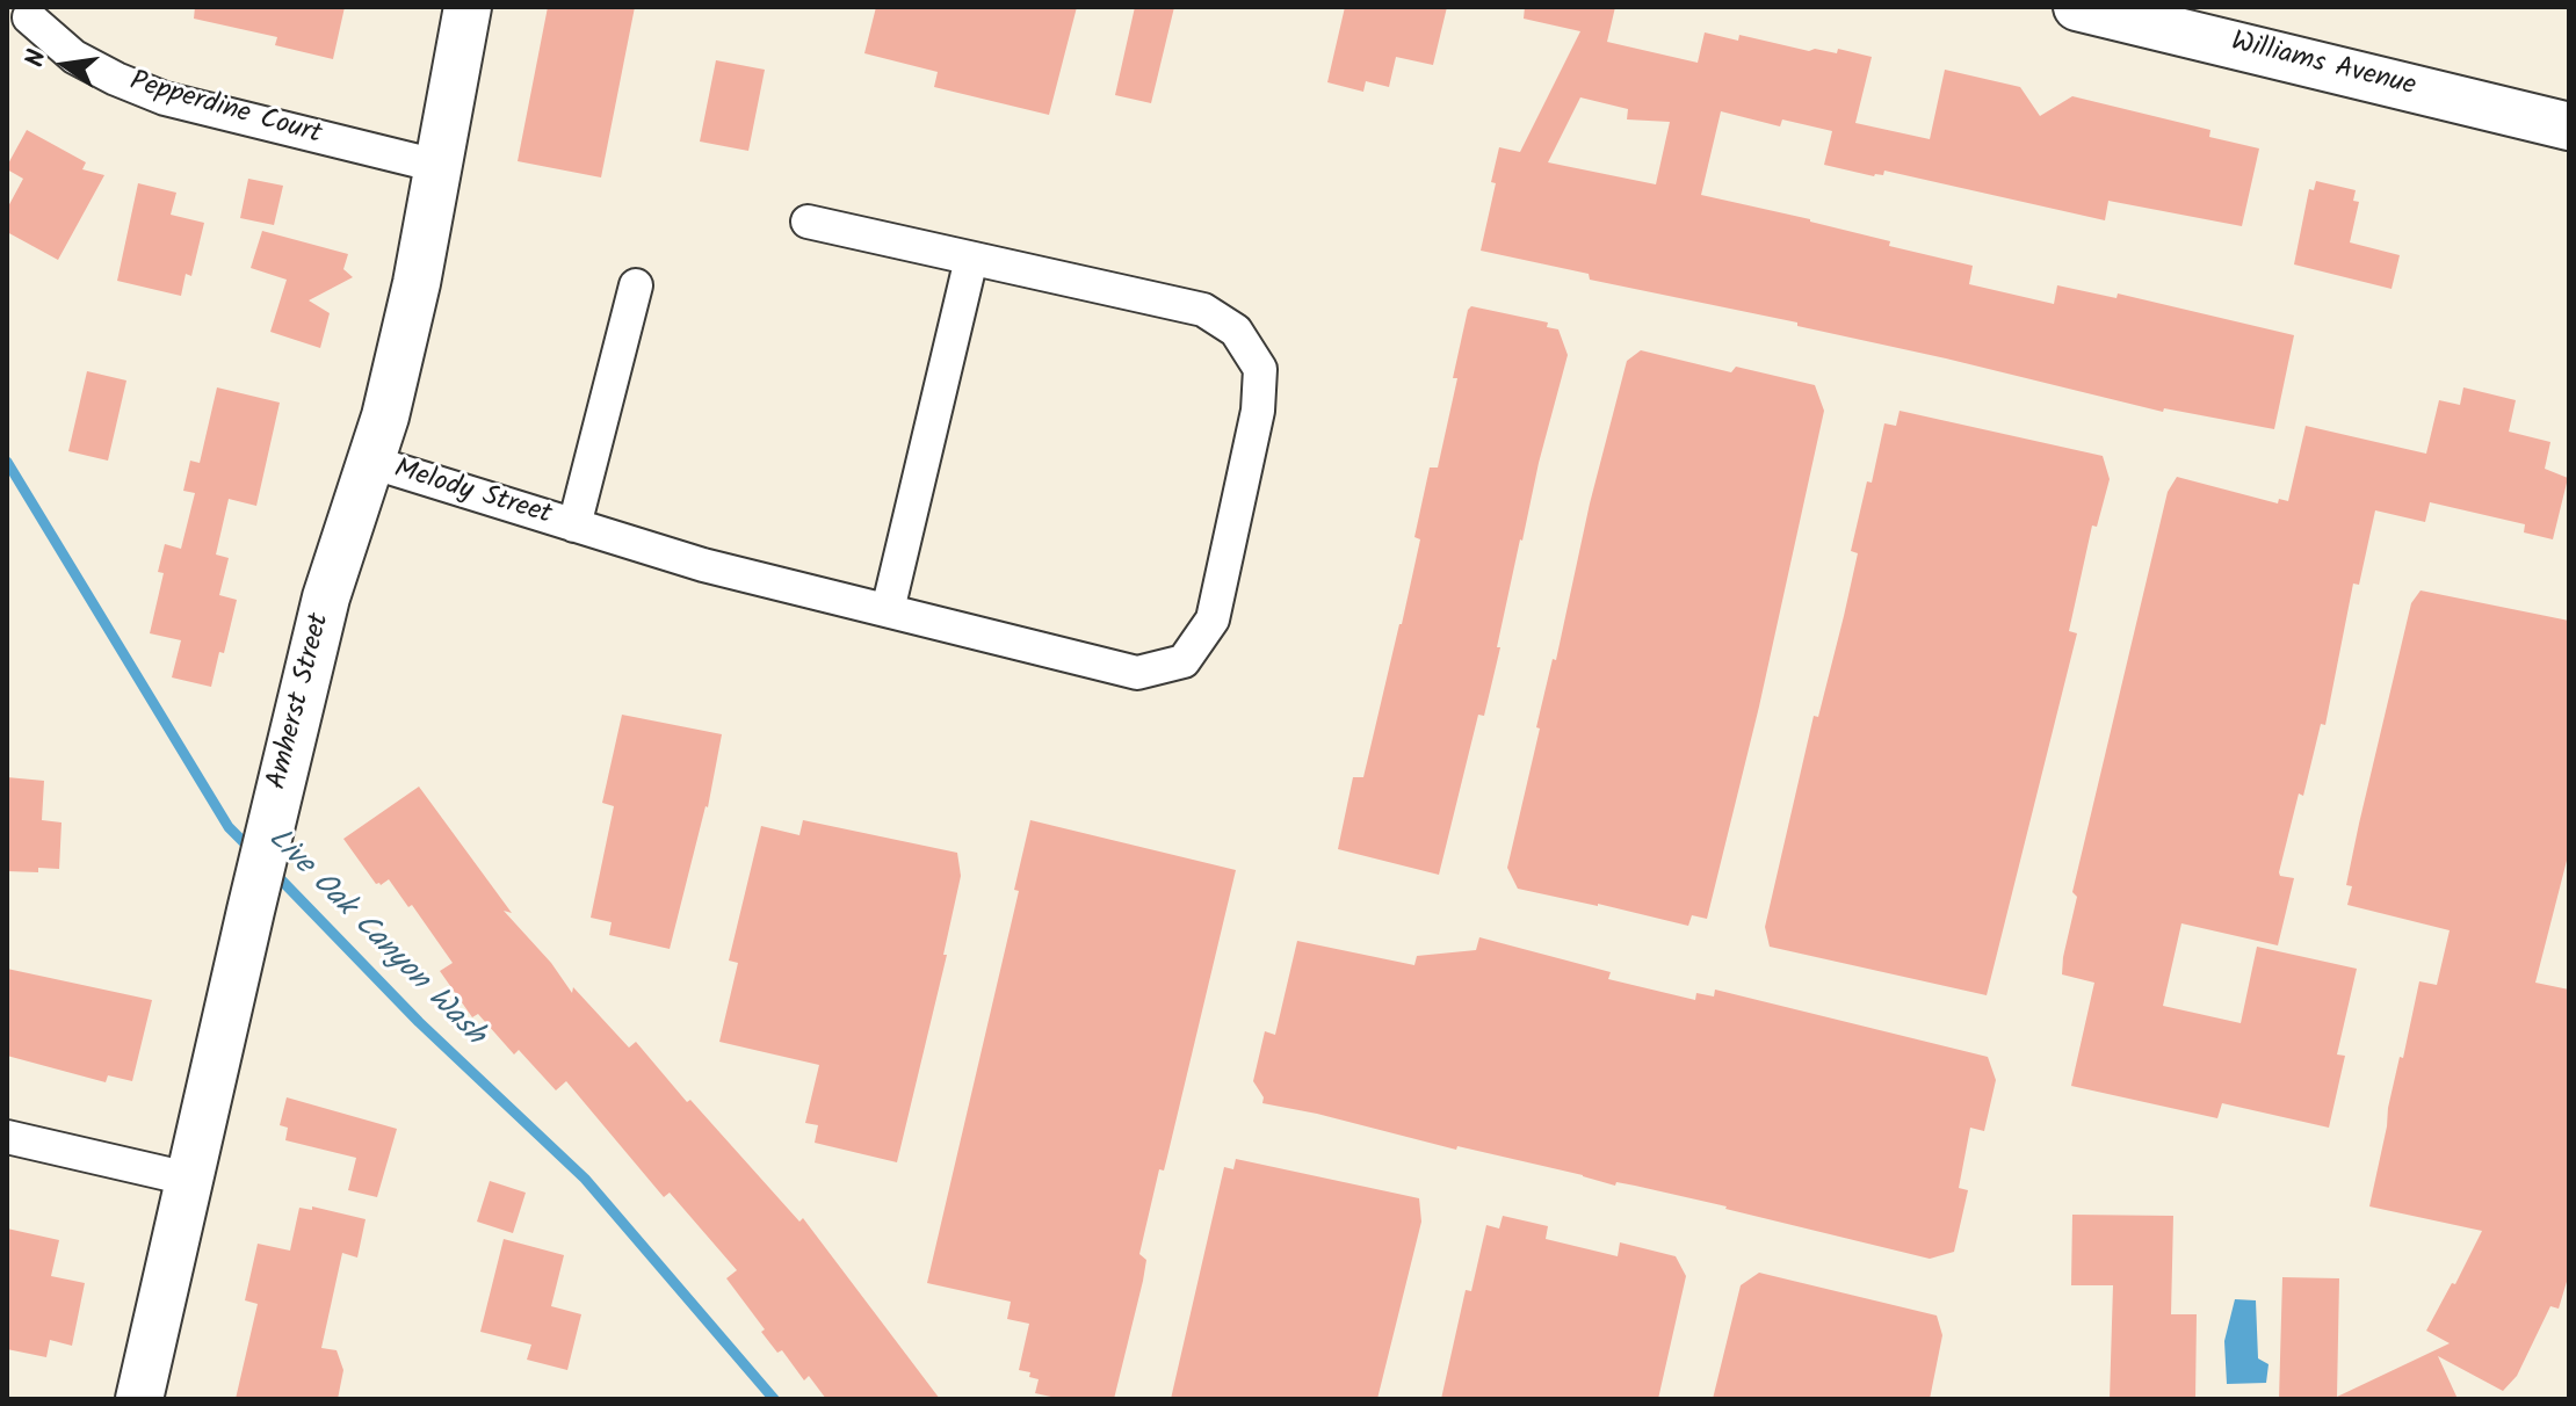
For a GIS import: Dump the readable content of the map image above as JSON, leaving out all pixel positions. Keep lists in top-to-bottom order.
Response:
{
  "streets": {
    "street": [
      "Williams Avenue",
      "Pepperdine Court",
      "Melody Street",
      "Amherst Street"
    ]
  },
  "crossings": [
    ["Pepperdine Court", "Amherst Street"],
    ["Melody Street", "Amherst Street"]
  ],
  "water": ["Live Oak Canyon Wash"],
  "north": "left"
}
